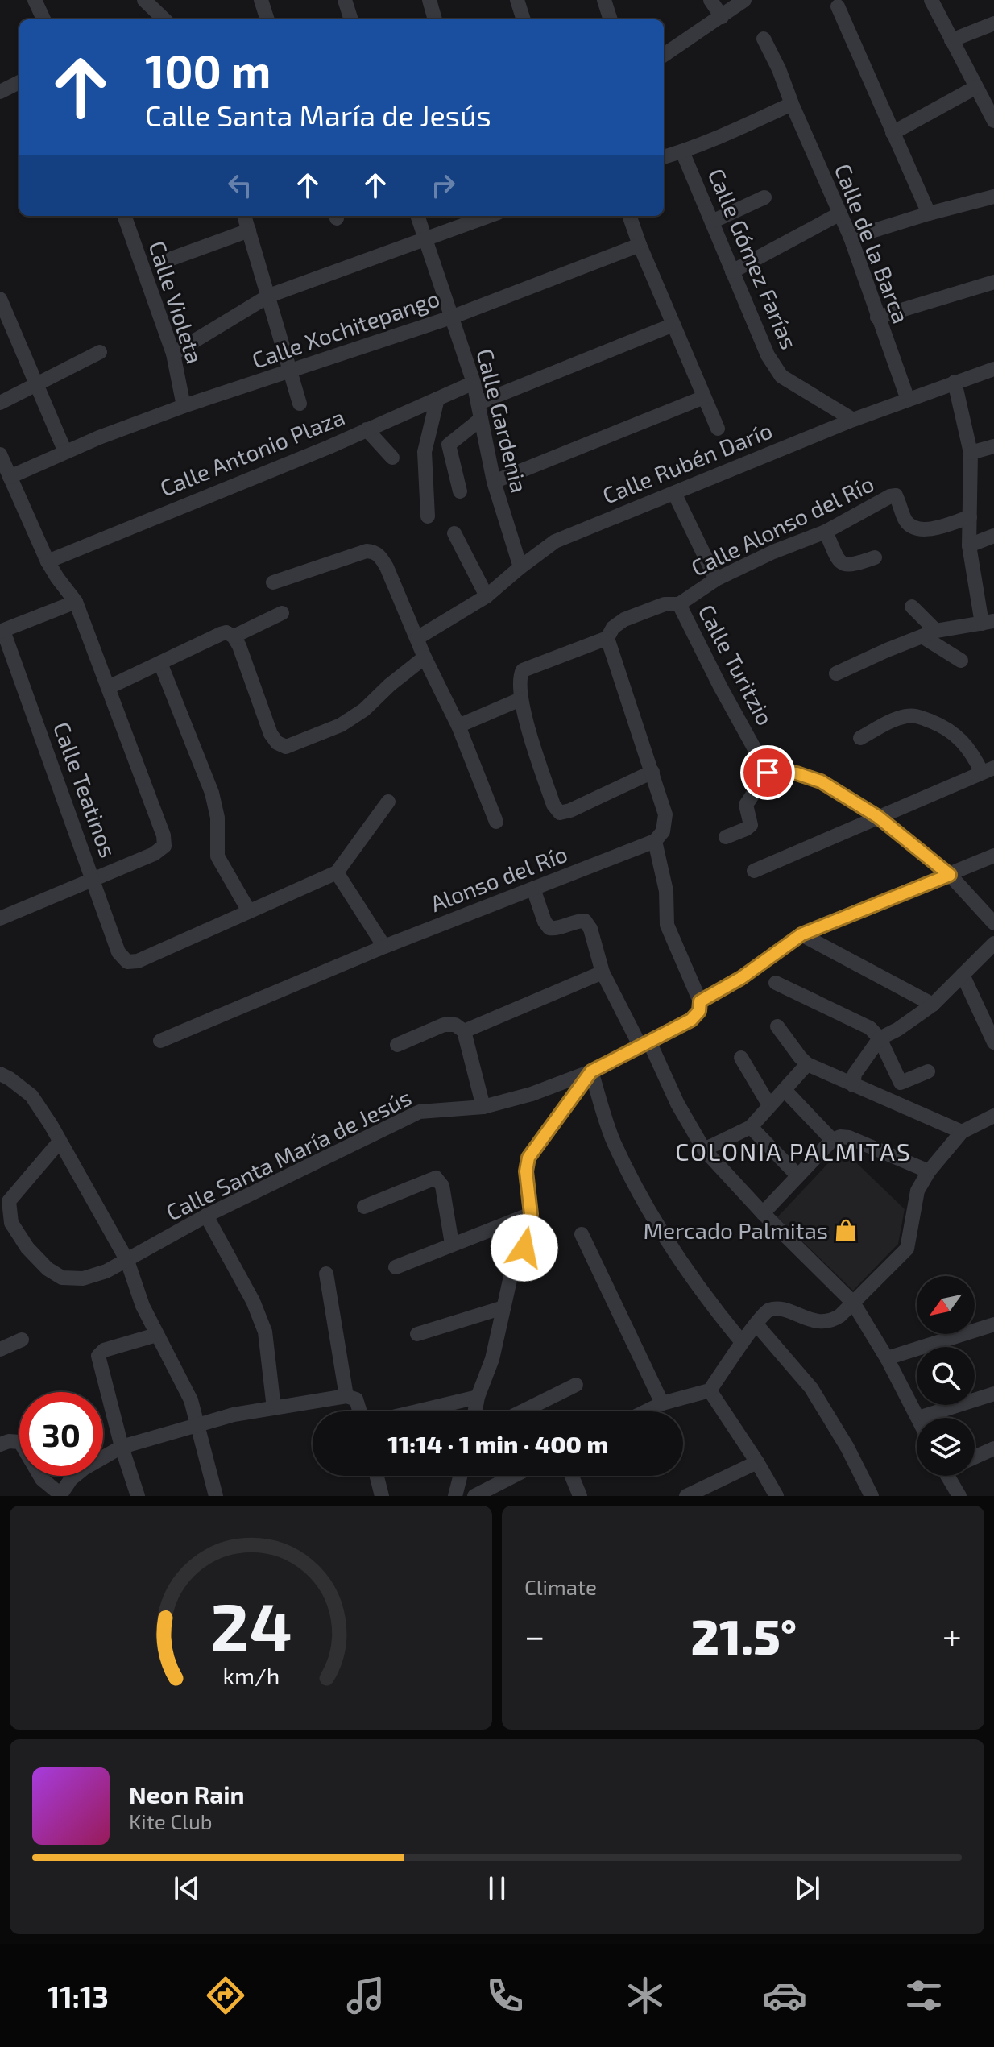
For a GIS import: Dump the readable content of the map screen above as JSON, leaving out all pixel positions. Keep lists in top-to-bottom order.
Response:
{
  "streets": {
    "street": [
      "Calle de la Barca",
      "Calle Gómez Farías",
      "Calle Violeta",
      "Calle Xochitepango",
      "Calle Gardenia",
      "Calle Antonio Plaza",
      "Calle Rubén Darío",
      "Calle Alonso del Río",
      "Calle Turitzio",
      "Calle Teatinos",
      "Alonso del Río",
      "Calle Santa María de Jesús"
    ]
  },
  "crossings": [
    ["Calle de la Barca", "Calle Rubén Darío"],
    ["Calle Gómez Farías", "Calle Rubén Darío"],
    ["Calle Violeta", "Calle Xochitepango"],
    ["Calle Xochitepango", "Calle Gardenia"],
    ["Calle Gardenia", "Calle Antonio Plaza"],
    ["Calle Gardenia", "Calle Rubén Darío"],
    ["Calle Rubén Darío", "Calle Turitzio"],
    ["Calle Alonso del Río", "Calle Turitzio"]
  ],
  "districts": ["COLONIA PALMITAS"],
  "places": {
    "shop": ["Mercado Palmitas"]
  },
  "north": "bottom left",
  "page": {
    "turn": ["100 m", "Calle Santa María de Jesús"],
    "limit": "30",
    "trip": "11:14 · 1 min · 400 m",
    "tile": "Climate",
    "heat": ["−", "21.5°", "+"],
    "song": ["Neon Rain", "Kite Club"],
    "tabs": "11:13",
    "gauge": ["24", "km/h"]
  }
}
